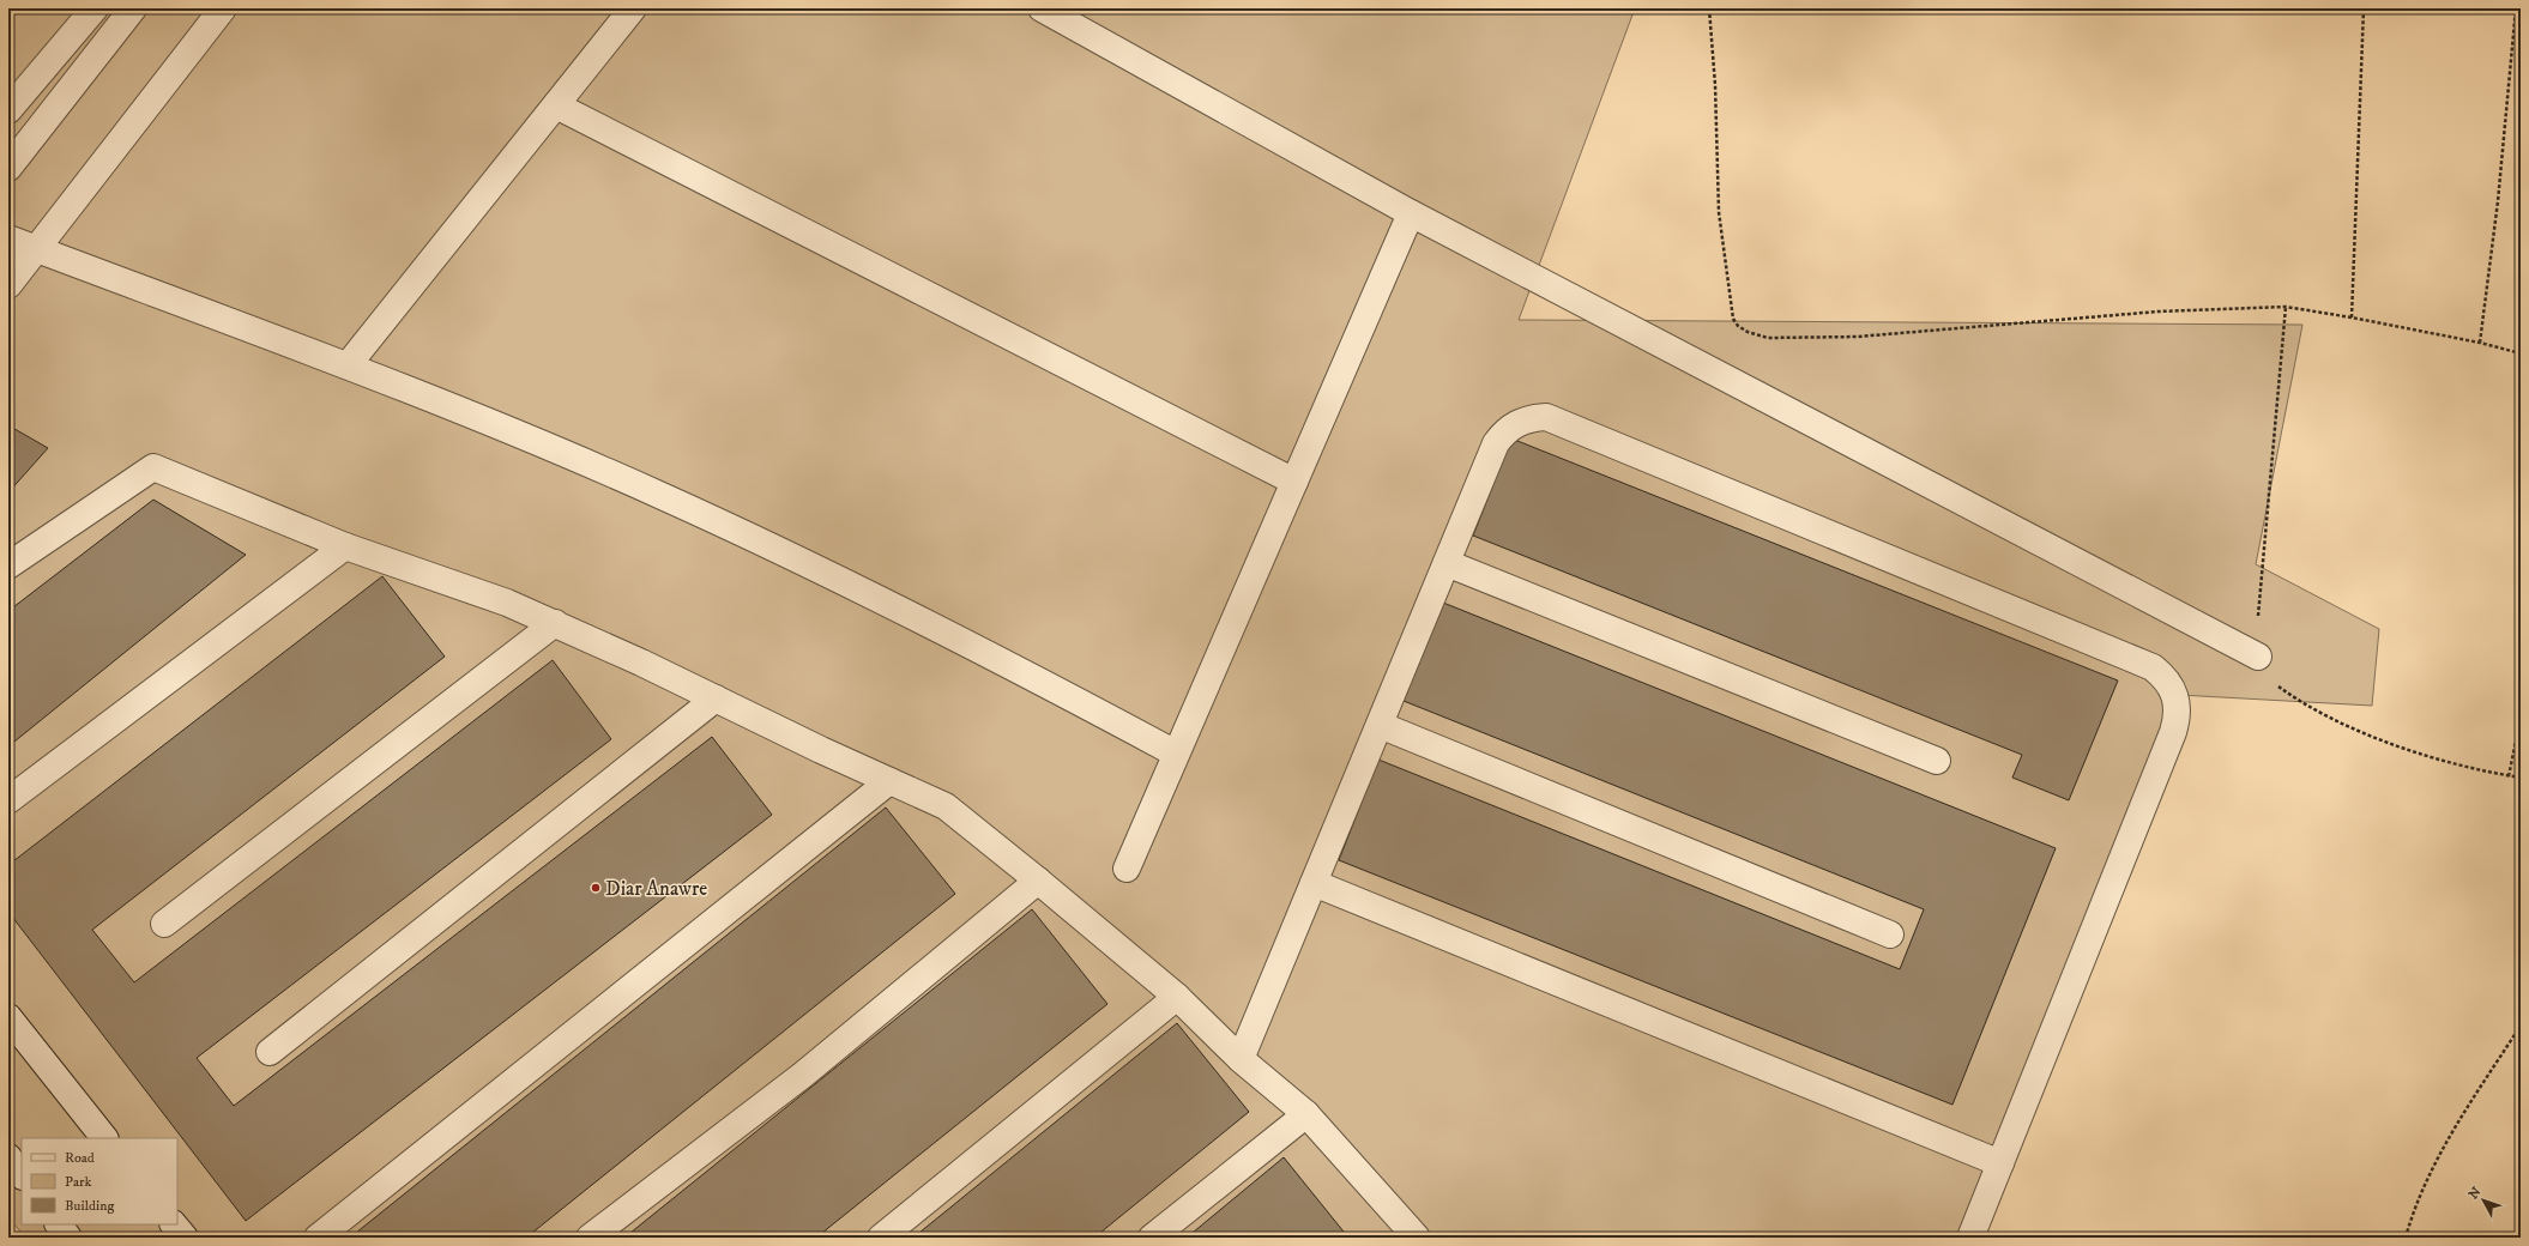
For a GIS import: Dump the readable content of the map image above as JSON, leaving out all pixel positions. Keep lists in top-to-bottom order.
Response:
{
  "places": ["Diar Anawre"],
  "legend": ["Road", "Park", "Building"],
  "north": "top left"
}
